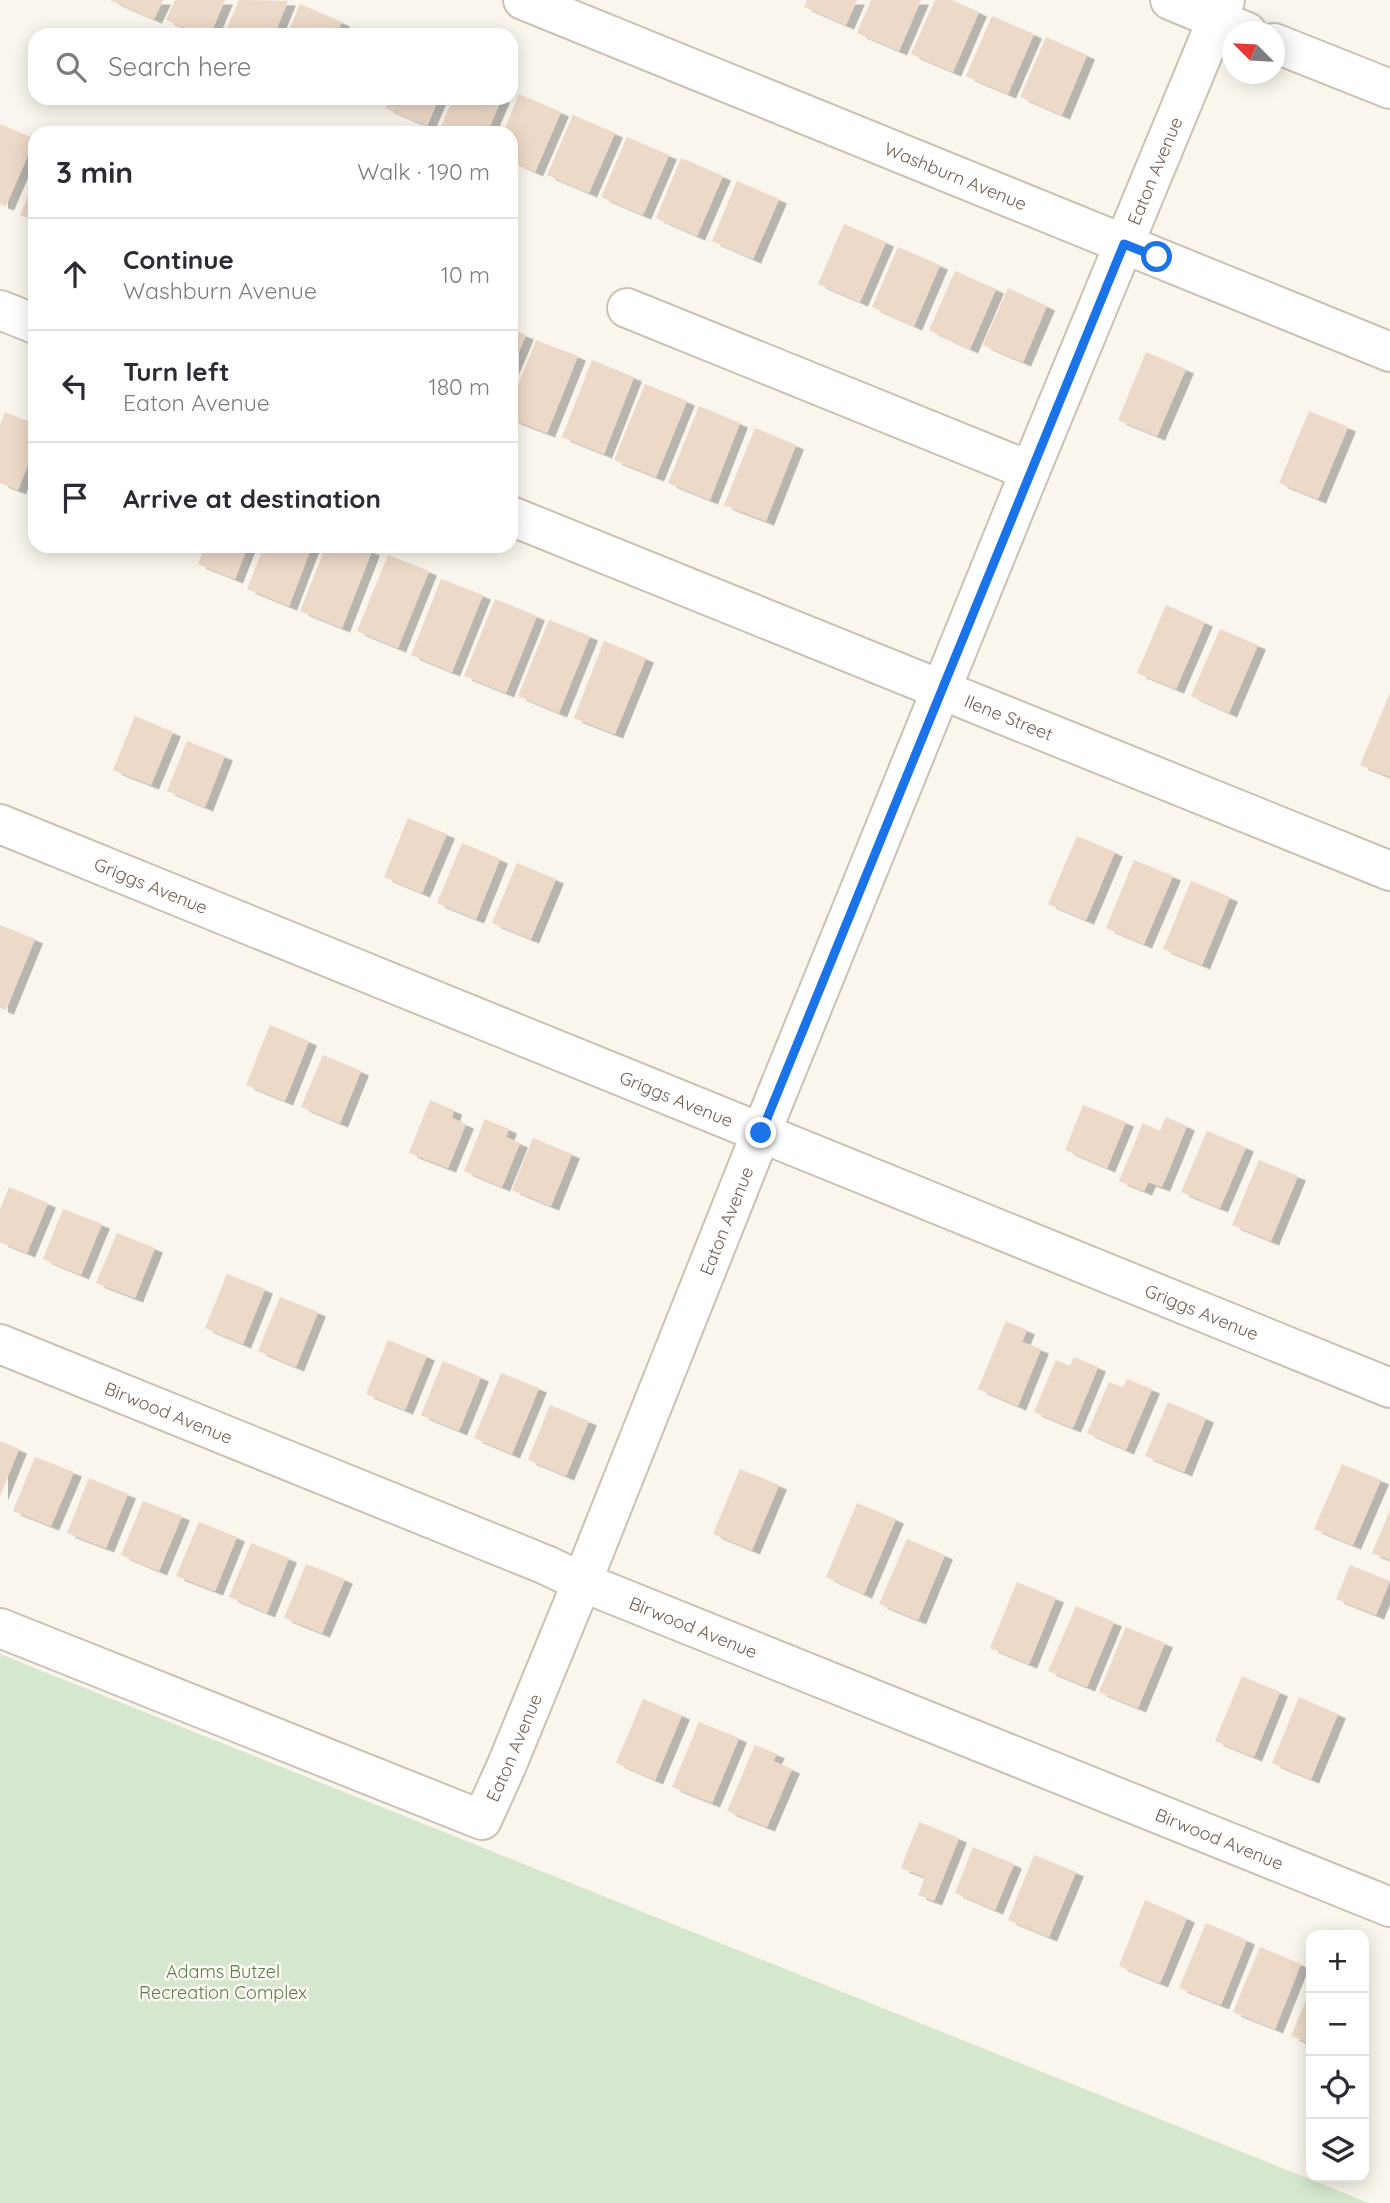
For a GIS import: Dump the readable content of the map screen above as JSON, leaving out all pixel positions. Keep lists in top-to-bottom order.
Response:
{
  "streets": {
    "street": [
      "Eaton Avenue",
      "Washburn Avenue",
      "Ilene Street",
      "Griggs Avenue",
      "Birwood Avenue"
    ]
  },
  "crossings": [
    ["Eaton Avenue", "Washburn Avenue"],
    ["Eaton Avenue", "Ilene Street"],
    ["Eaton Avenue", "Griggs Avenue"],
    ["Eaton Avenue", "Birwood Avenue"]
  ],
  "parks": ["Adams Butzel Recreation Complex"],
  "north": "top left",
  "page": {
    "search": "Search here",
    "heading": ["3 min", "Walk · 190 m"],
    "list": [
      ["Continue", "Washburn Avenue", "10 m"],
      ["Turn left", "Eaton Avenue", "180 m"],
      "Arrive at destination"
    ],
    "map_buttons": ["+", "−"]
  }
}
